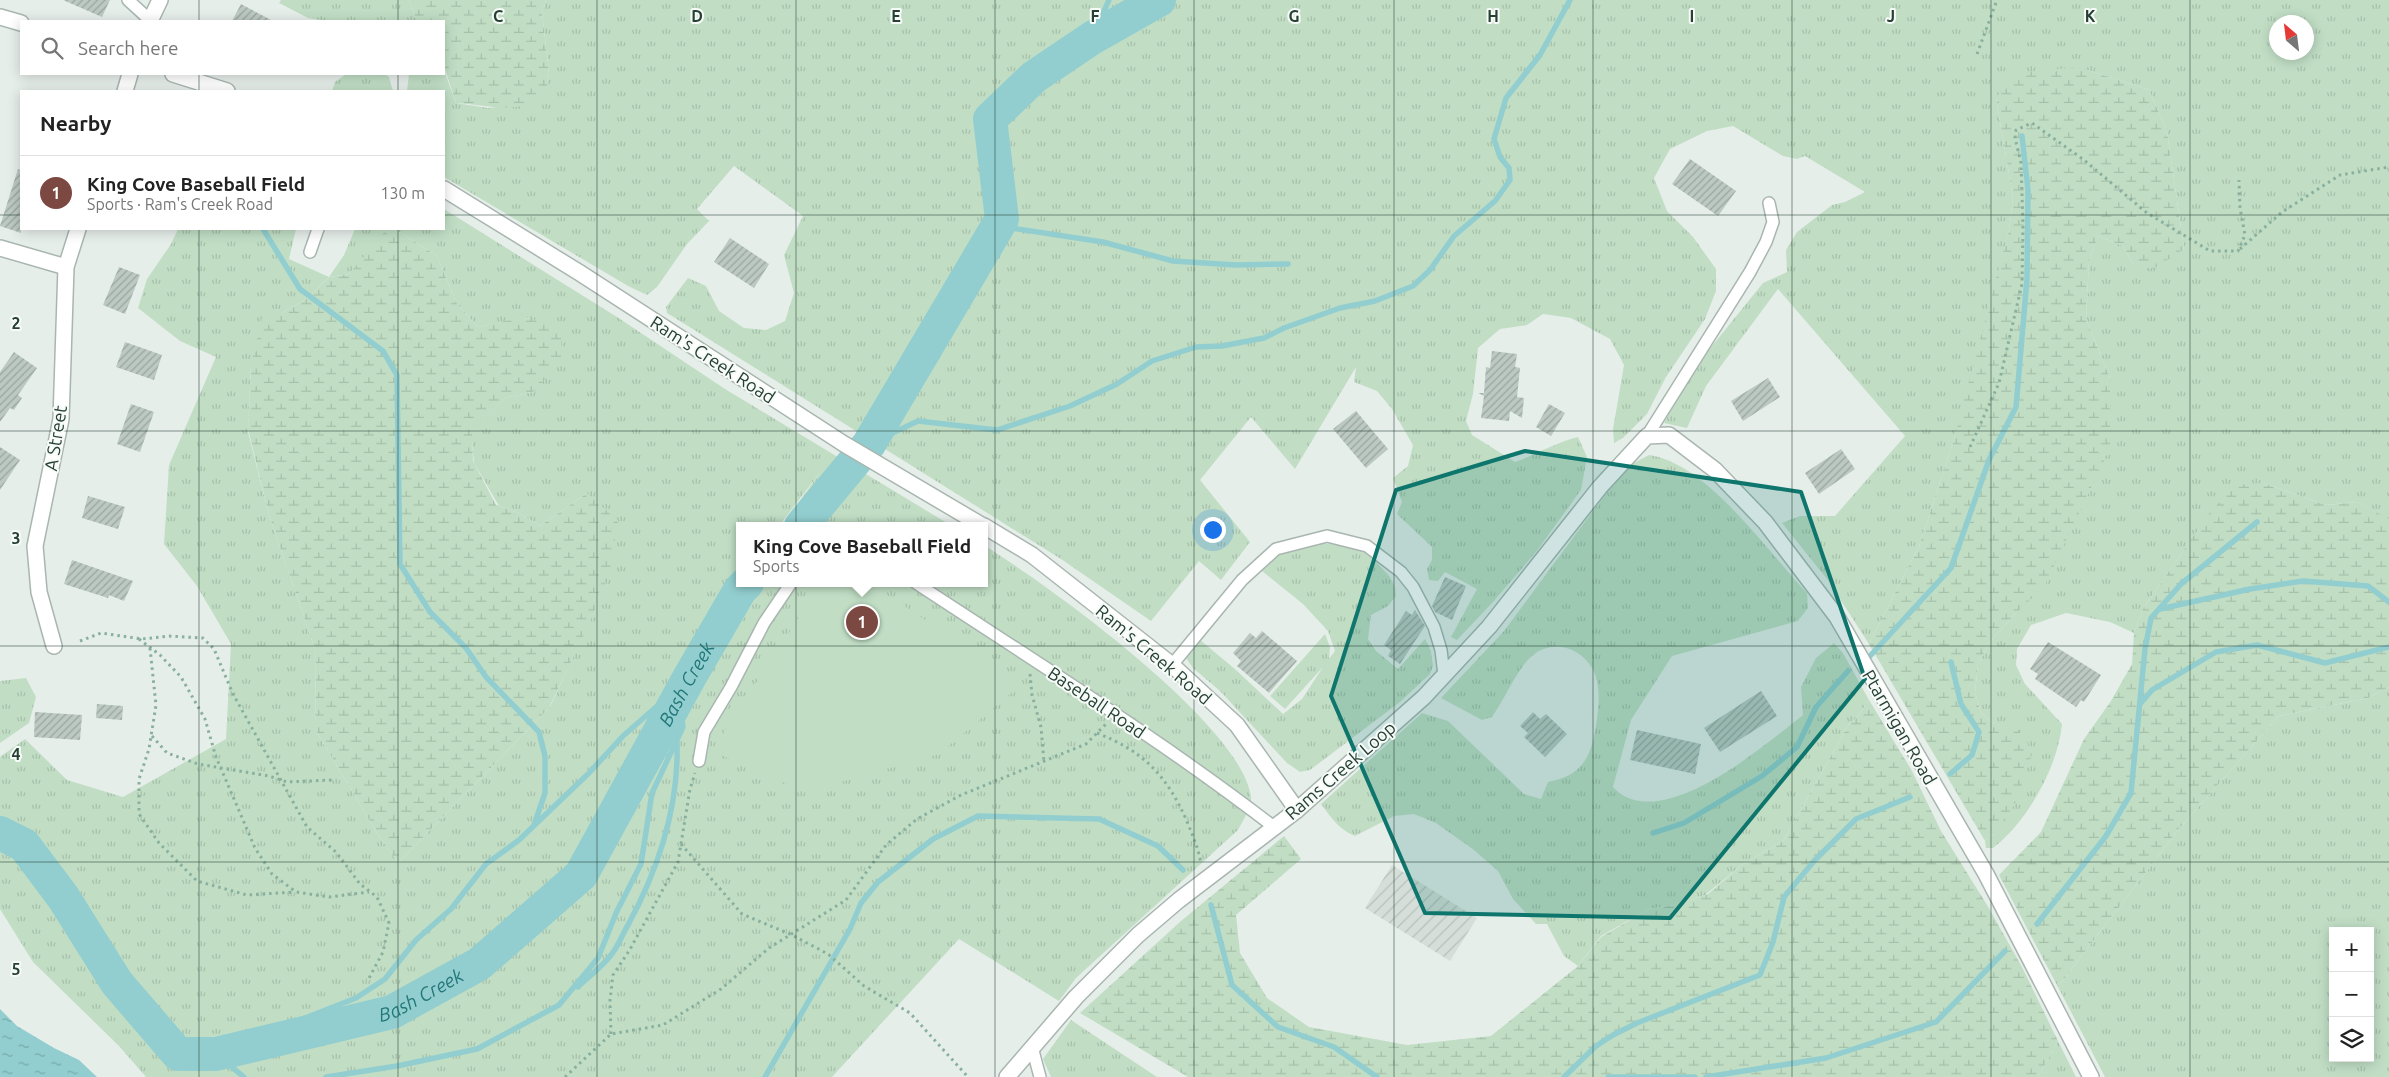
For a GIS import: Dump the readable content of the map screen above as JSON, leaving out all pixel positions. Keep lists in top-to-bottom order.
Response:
{
  "streets": {
    "street": [
      "Ram's Creek Road",
      "A Street",
      "Ptarmigan Road",
      "Rams Creek Loop"
    ],
    "lane": ["Baseball Road"]
  },
  "crossings": [
    ["Ram's Creek Road", "Rams Creek Loop"],
    ["Baseball Road", "Rams Creek Loop"],
    ["Ptarmigan Road", "Rams Creek Loop"]
  ],
  "water": ["Bash Creek"],
  "north": "top left",
  "page": {
    "search": "Search here",
    "heading": "Nearby",
    "list": [
      {
        "mark": "1",
        "name": "King Cove Baseball Field",
        "note": "Sports · Ram's Creek Road",
        "value": "130 m"
      }
    ],
    "popup": ["King Cove Baseball Field", "Sports"],
    "pins": "1",
    "map_buttons": ["+", "−"]
  },
  "grid": {
    "columns": [
      "C",
      "D",
      "E",
      "F",
      "G",
      "H",
      "I",
      "J",
      "K"
    ],
    "rows": [
      "2",
      "3",
      "4",
      "5"
    ]
  }
}
